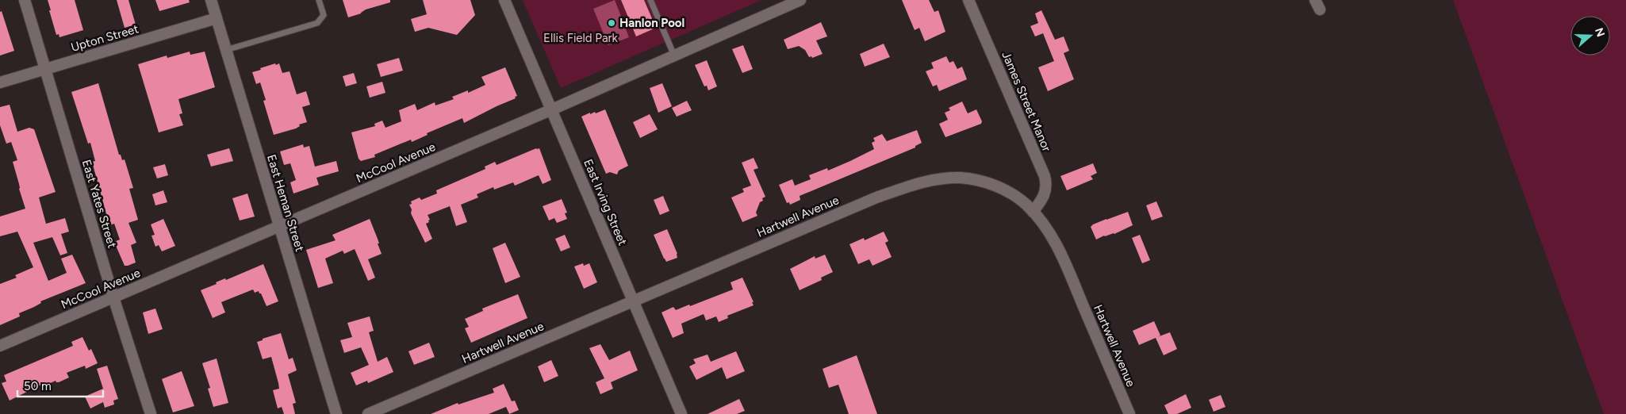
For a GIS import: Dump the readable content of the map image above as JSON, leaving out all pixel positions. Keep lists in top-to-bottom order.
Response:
{
  "streets": {
    "street": [
      "Upton Street",
      "James Street Manor",
      "McCool Avenue",
      "East Irving Street",
      "East Heman Street",
      "East Yates Street",
      "Hartwell Avenue"
    ]
  },
  "crossings": [
    ["Upton Street", "East Heman Street"],
    ["Upton Street", "East Yates Street"],
    ["James Street Manor", "Hartwell Avenue"],
    ["McCool Avenue", "East Irving Street"],
    ["McCool Avenue", "East Heman Street"],
    ["McCool Avenue", "East Yates Street"],
    ["East Irving Street", "Hartwell Avenue"]
  ],
  "parks": ["Ellis Field Park"],
  "places": ["Hanlon Pool"],
  "scale_bar": "50 m",
  "north": "right"
}
